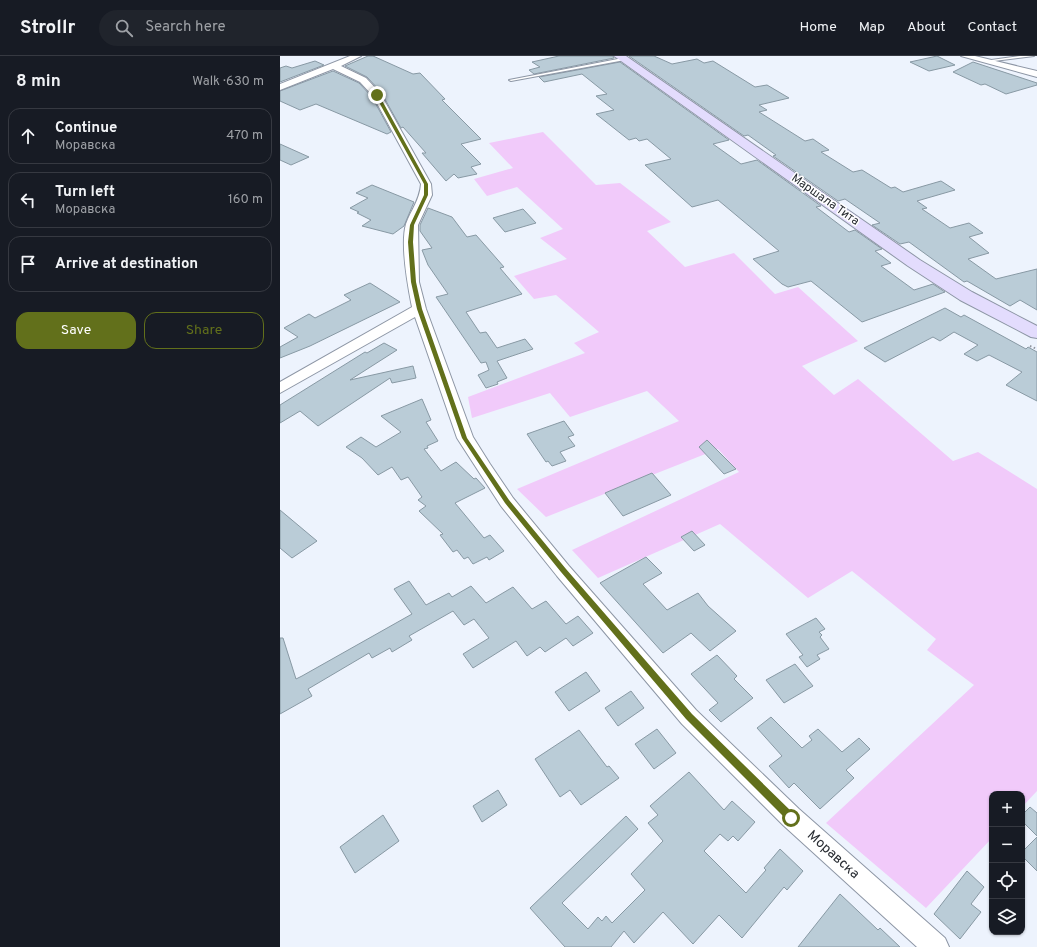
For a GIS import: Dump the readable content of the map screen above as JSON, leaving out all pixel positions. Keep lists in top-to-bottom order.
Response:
{
  "streets": {
    "main road": ["Маршала Тита"],
    "street": ["Моравска"]
  },
  "page": {
    "header": "Strollr",
    "search": "Search here",
    "nav": [
      "Home",
      "Map",
      "About",
      "Contact"
    ],
    "heading": ["8 min", "Walk · 630 m"],
    "list": [
      ["Continue", "Моравска", "470 m"],
      ["Turn left", "Моравска", "160 m"],
      "Arrive at destination"
    ],
    "buttons": ["Save", "Share"],
    "map_buttons": ["+", "−"]
  }
}
